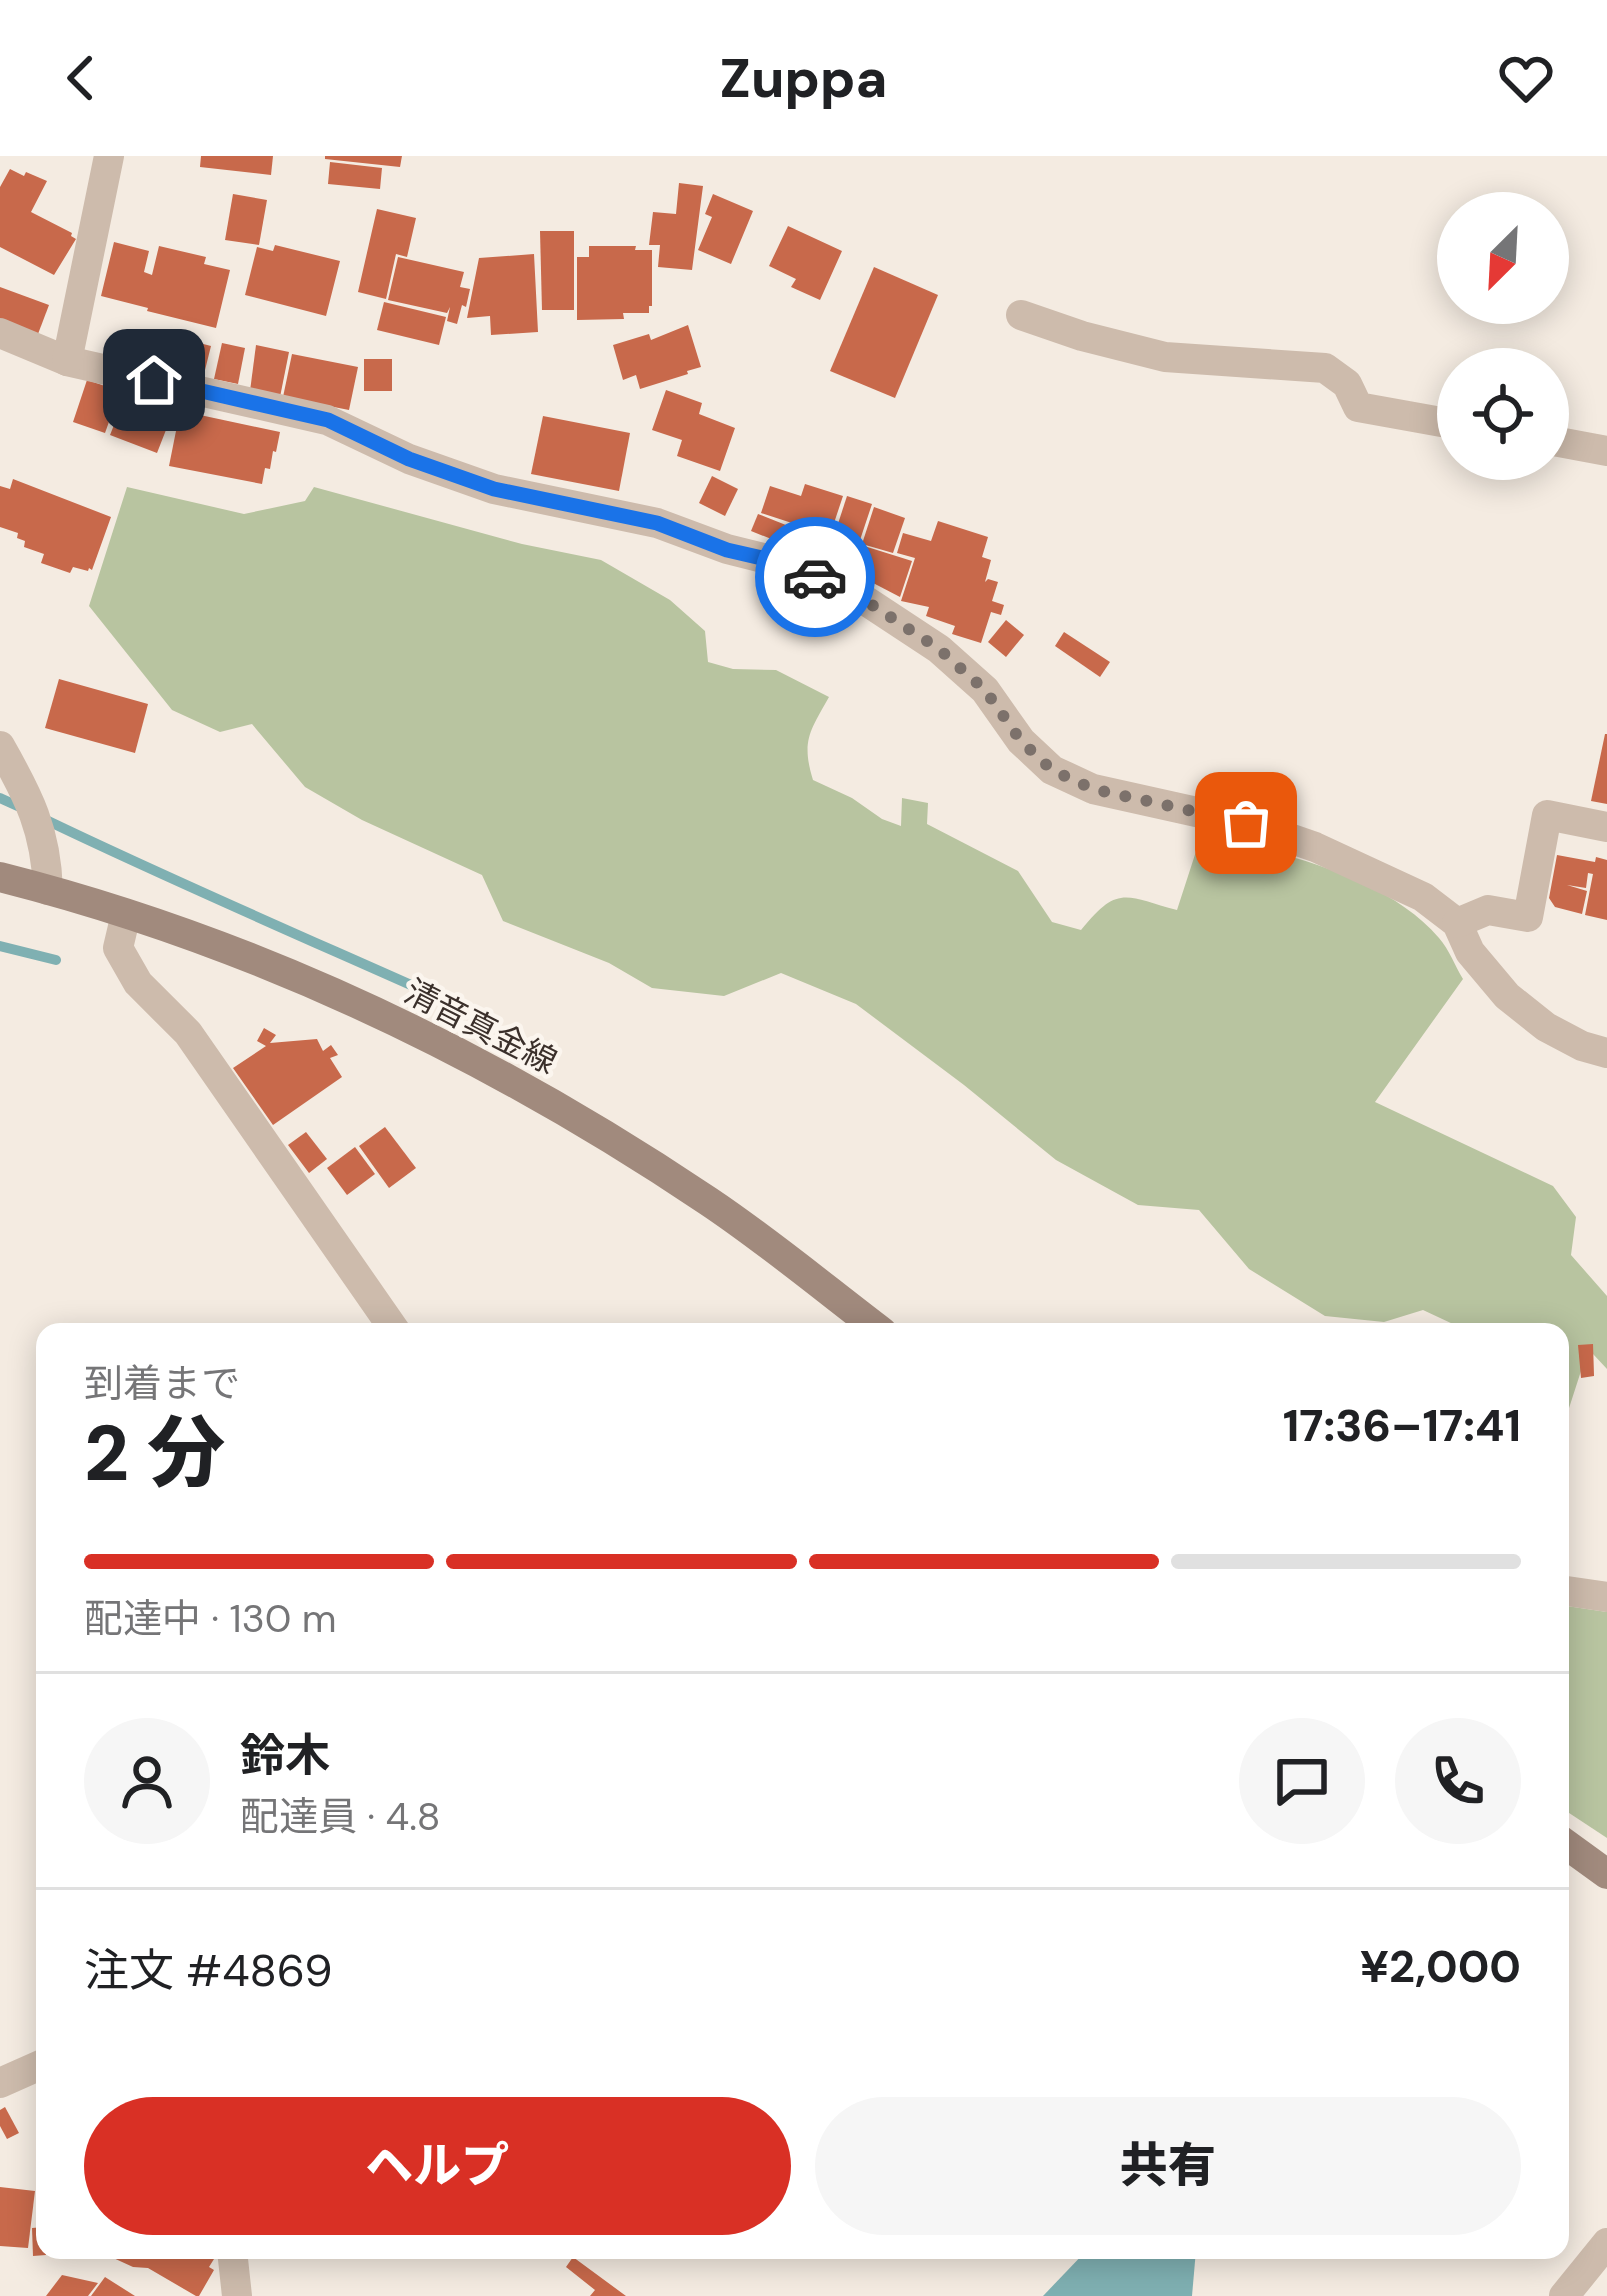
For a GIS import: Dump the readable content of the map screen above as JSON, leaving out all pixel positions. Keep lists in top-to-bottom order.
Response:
{
  "streets": {
    "main road": ["清音真金線"]
  },
  "north": "bottom left",
  "page": {
    "header": "Zuppa",
    "heading": ["2 分", "到着まで", "17:36–17:41"],
    "panel": [
      "鈴木",
      "配達員 · 4.8",
      "注文 #4869",
      "¥2,000"
    ],
    "bar": "配達中 · 130 m",
    "buttons": ["ヘルプ", "共有"]
  }
}
